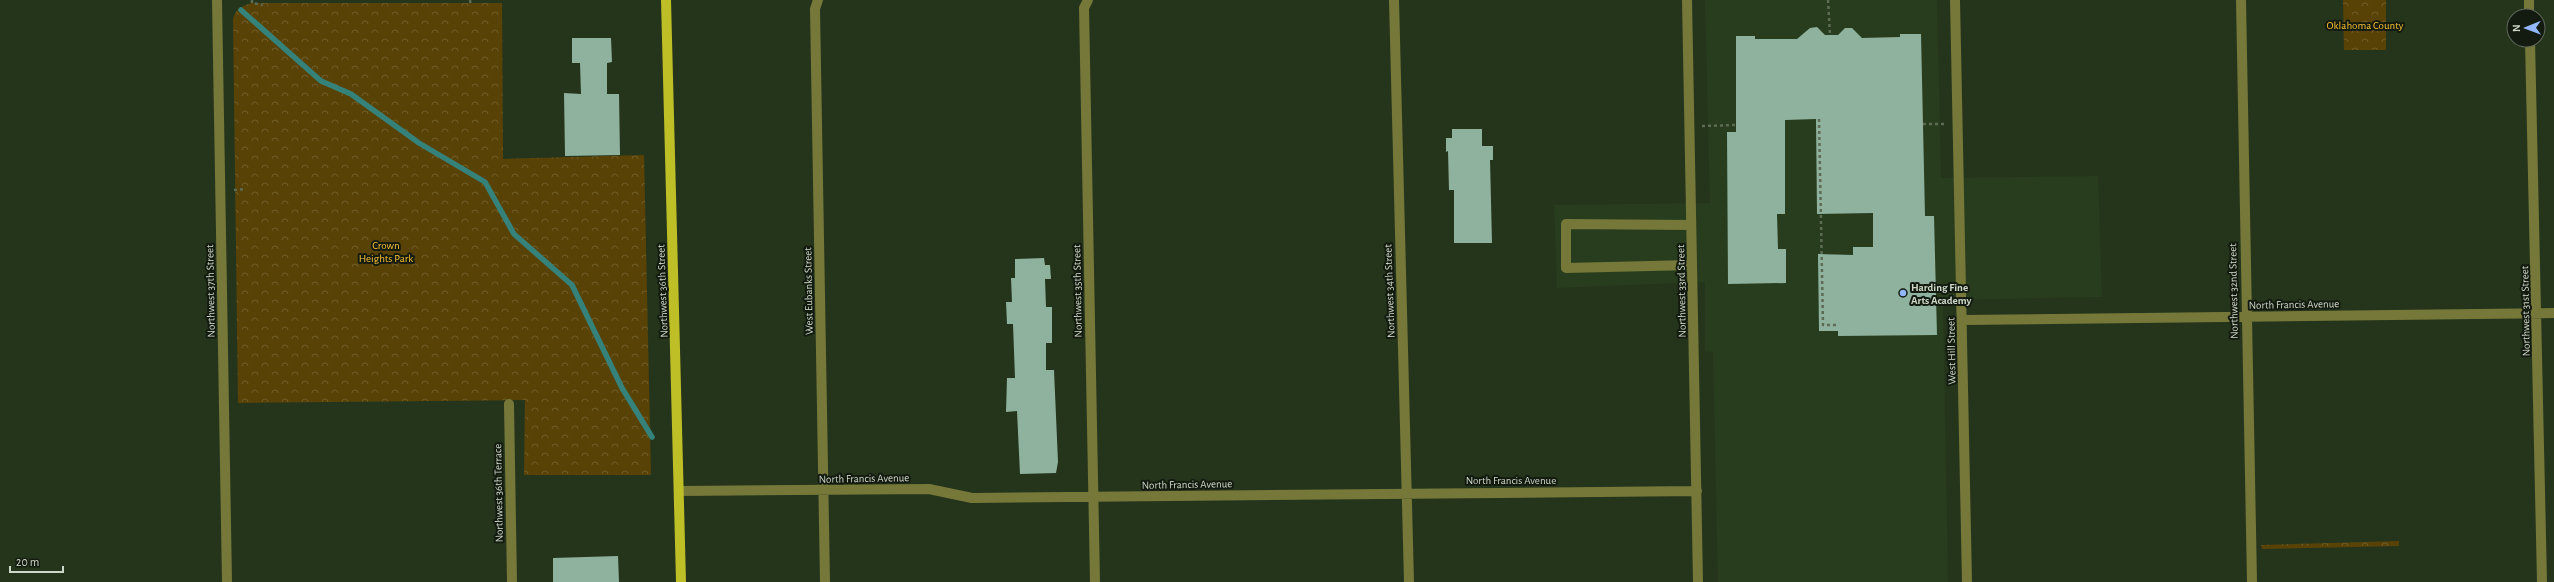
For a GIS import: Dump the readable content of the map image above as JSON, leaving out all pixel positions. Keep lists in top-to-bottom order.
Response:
{
  "streets": {
    "main road": ["Northwest 36th Street"],
    "street": [
      "Northwest 37th Street",
      "West Eubanks Street",
      "Northwest 35th Street",
      "Northwest 34th Street",
      "Northwest 33rd Street",
      "Northwest 32nd Street",
      "North Francis Avenue",
      "Northwest 31st Street",
      "West Hill Street",
      "Northwest 36th Terrace"
    ]
  },
  "crossings": [
    ["Northwest 36th Street", "North Francis Avenue"],
    ["West Eubanks Street", "North Francis Avenue"],
    ["Northwest 35th Street", "North Francis Avenue"],
    ["Northwest 34th Street", "North Francis Avenue"],
    ["Northwest 33rd Street", "North Francis Avenue"],
    ["Northwest 32nd Street", "North Francis Avenue"],
    ["North Francis Avenue", "Northwest 31st Street"],
    ["North Francis Avenue", "West Hill Street"]
  ],
  "parks": ["Oklahoma County", "Crown Heights Park"],
  "places": ["Harding Fine Arts Academy"],
  "scale_bar": "20 m",
  "north": "left"
}
